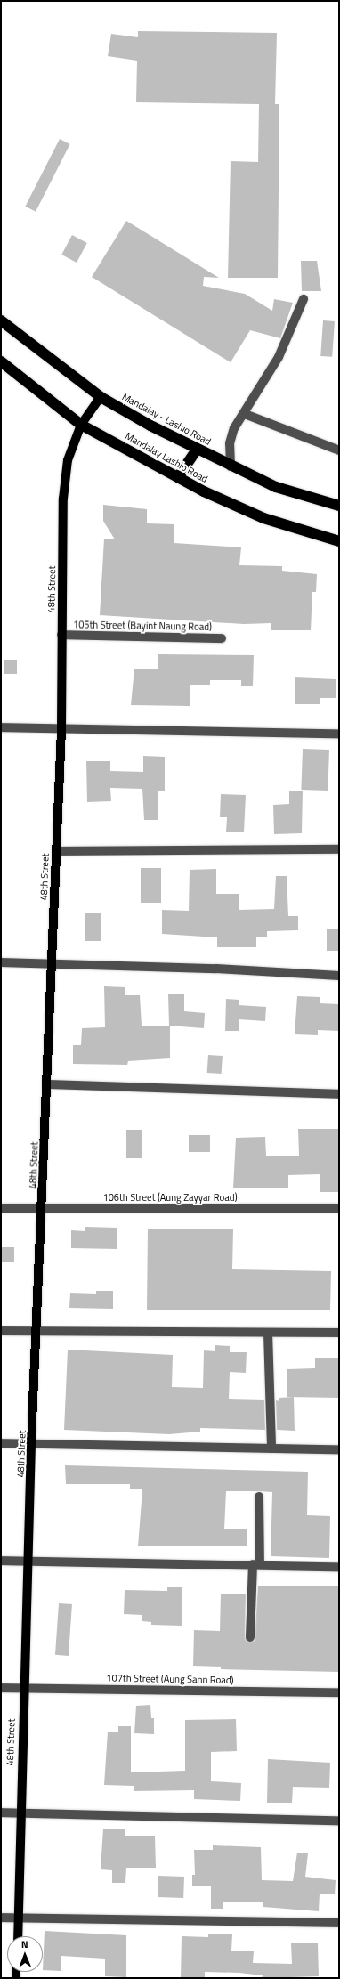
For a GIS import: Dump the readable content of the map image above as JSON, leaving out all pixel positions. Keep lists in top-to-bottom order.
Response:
{
  "streets": {
    "highway": ["Mandalay - Lashio Road", "Mandalay Lashio Road"],
    "main road": ["48th Street"],
    "street": ["105th Street (Bayint Naung Road)", "106th Street (Aung Zayyar Road)", "107th Street (Aung Sann Road)"]
  },
  "crossings": [
    ["Mandalay - Lashio Road", "48th Street"],
    ["Mandalay Lashio Road", "48th Street"],
    ["48th Street", "105th Street (Bayint Naung Road)"],
    ["48th Street", "106th Street (Aung Zayyar Road)"],
    ["48th Street", "107th Street (Aung Sann Road)"]
  ],
  "north": "top"
}
